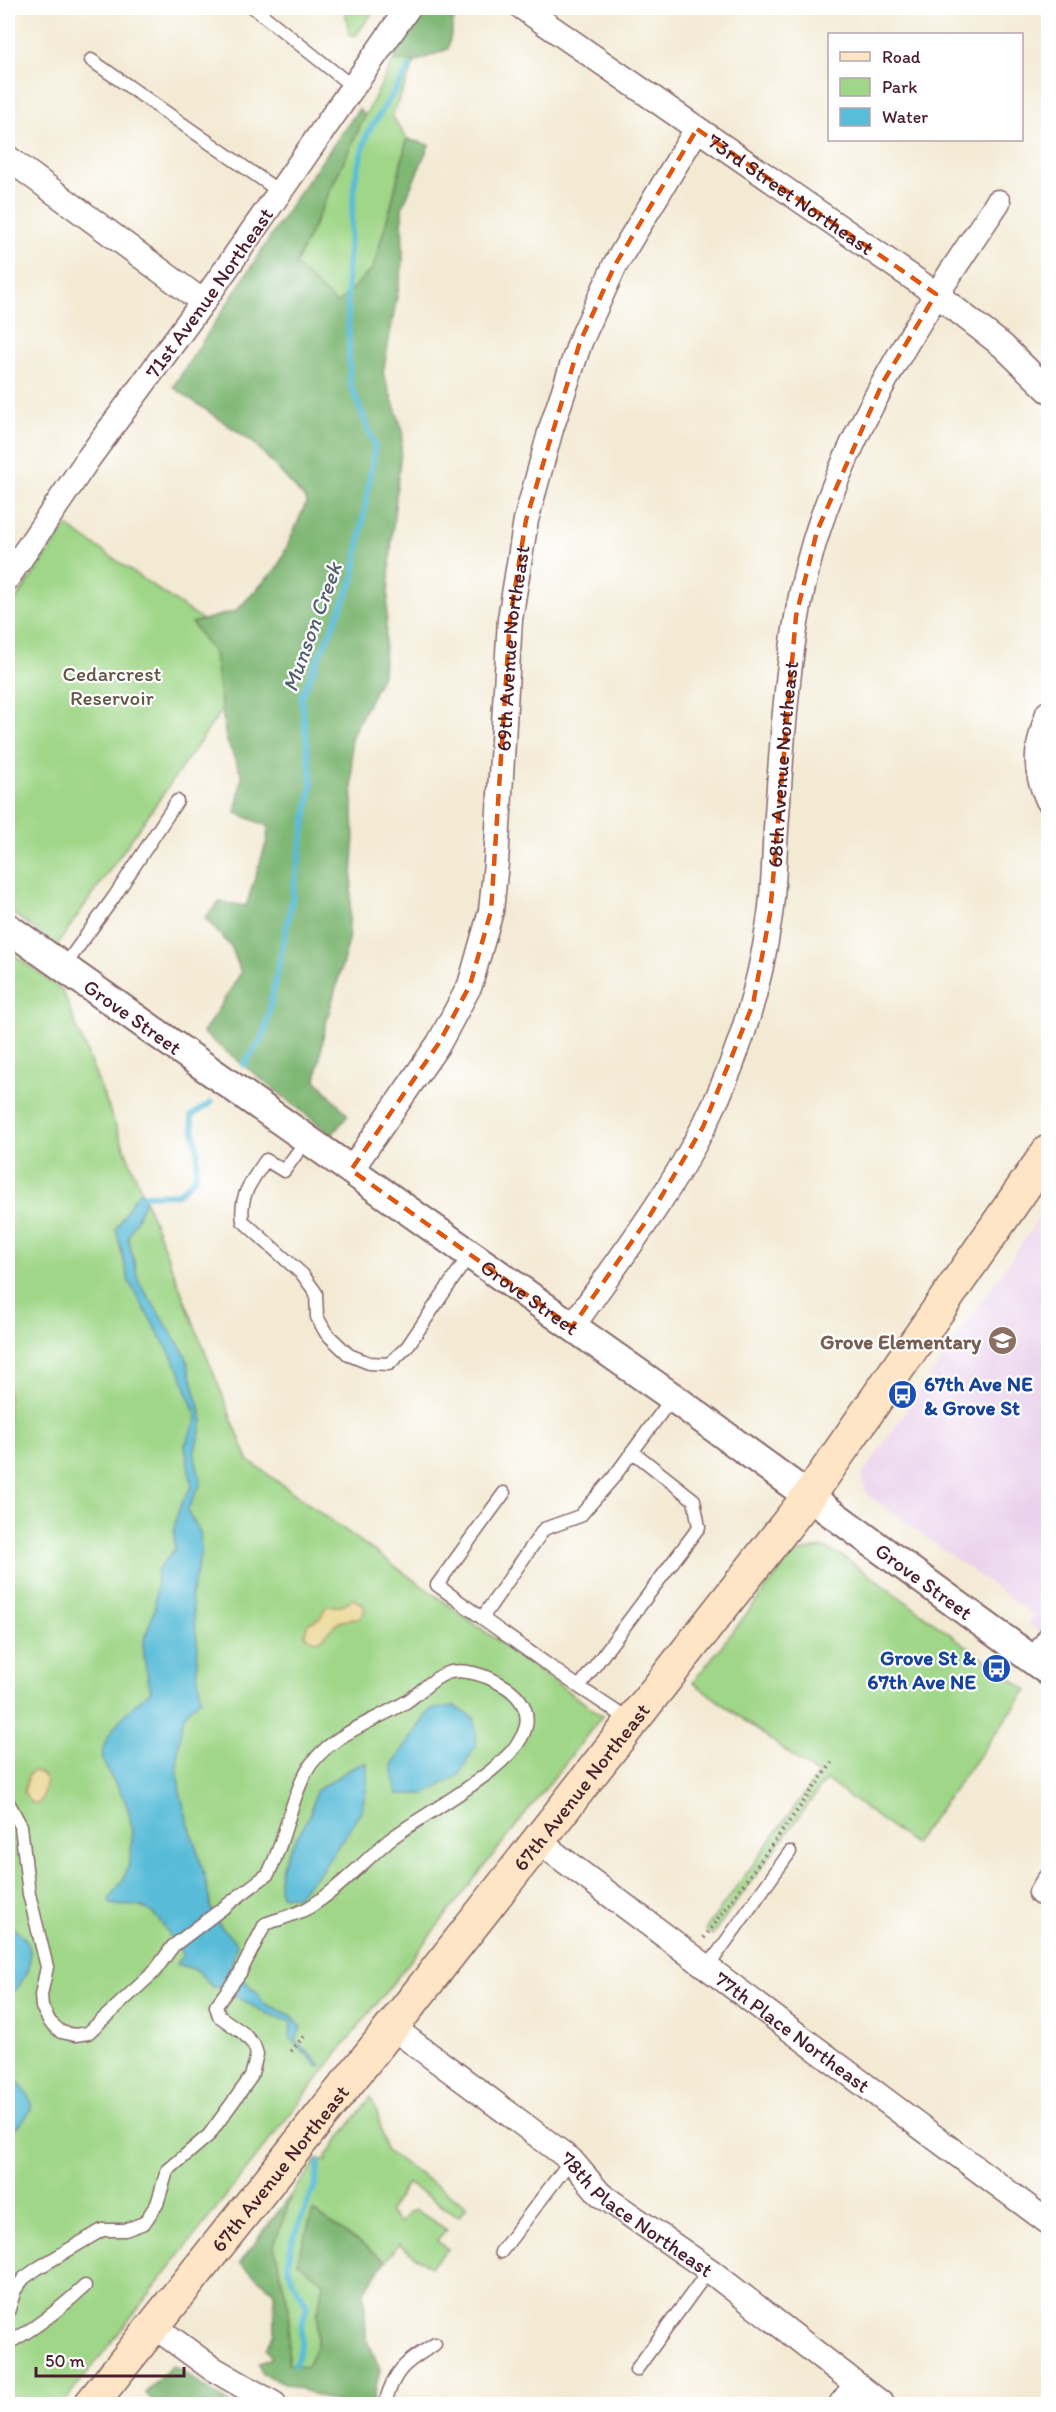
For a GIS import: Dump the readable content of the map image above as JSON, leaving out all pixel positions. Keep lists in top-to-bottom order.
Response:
{
  "streets": {
    "main road": ["67th Avenue Northeast"],
    "street": [
      "73rd Street Northeast",
      "71st Avenue Northeast",
      "69th Avenue Northeast",
      "68th Avenue Northeast",
      "Grove Street",
      "77th Place Northeast",
      "78th Place Northeast"
    ]
  },
  "crossings": [
    ["73rd Street Northeast", "69th Avenue Northeast"],
    ["73rd Street Northeast", "68th Avenue Northeast"],
    ["69th Avenue Northeast", "Grove Street"],
    ["68th Avenue Northeast", "Grove Street"],
    ["Grove Street", "67th Avenue Northeast"],
    ["67th Avenue Northeast", "77th Place Northeast"],
    ["67th Avenue Northeast", "78th Place Northeast"]
  ],
  "water": ["Munson Creek"],
  "parks": ["Cedarcrest Reservoir"],
  "places": {
    "school or university": ["Grove Elementary"],
    "bus stop": ["67th Ave NE & Grove St", "Grove St & 67th Ave NE"]
  },
  "legend": ["Road", "Park", "Water"],
  "scale_bar": "50 m"
}
